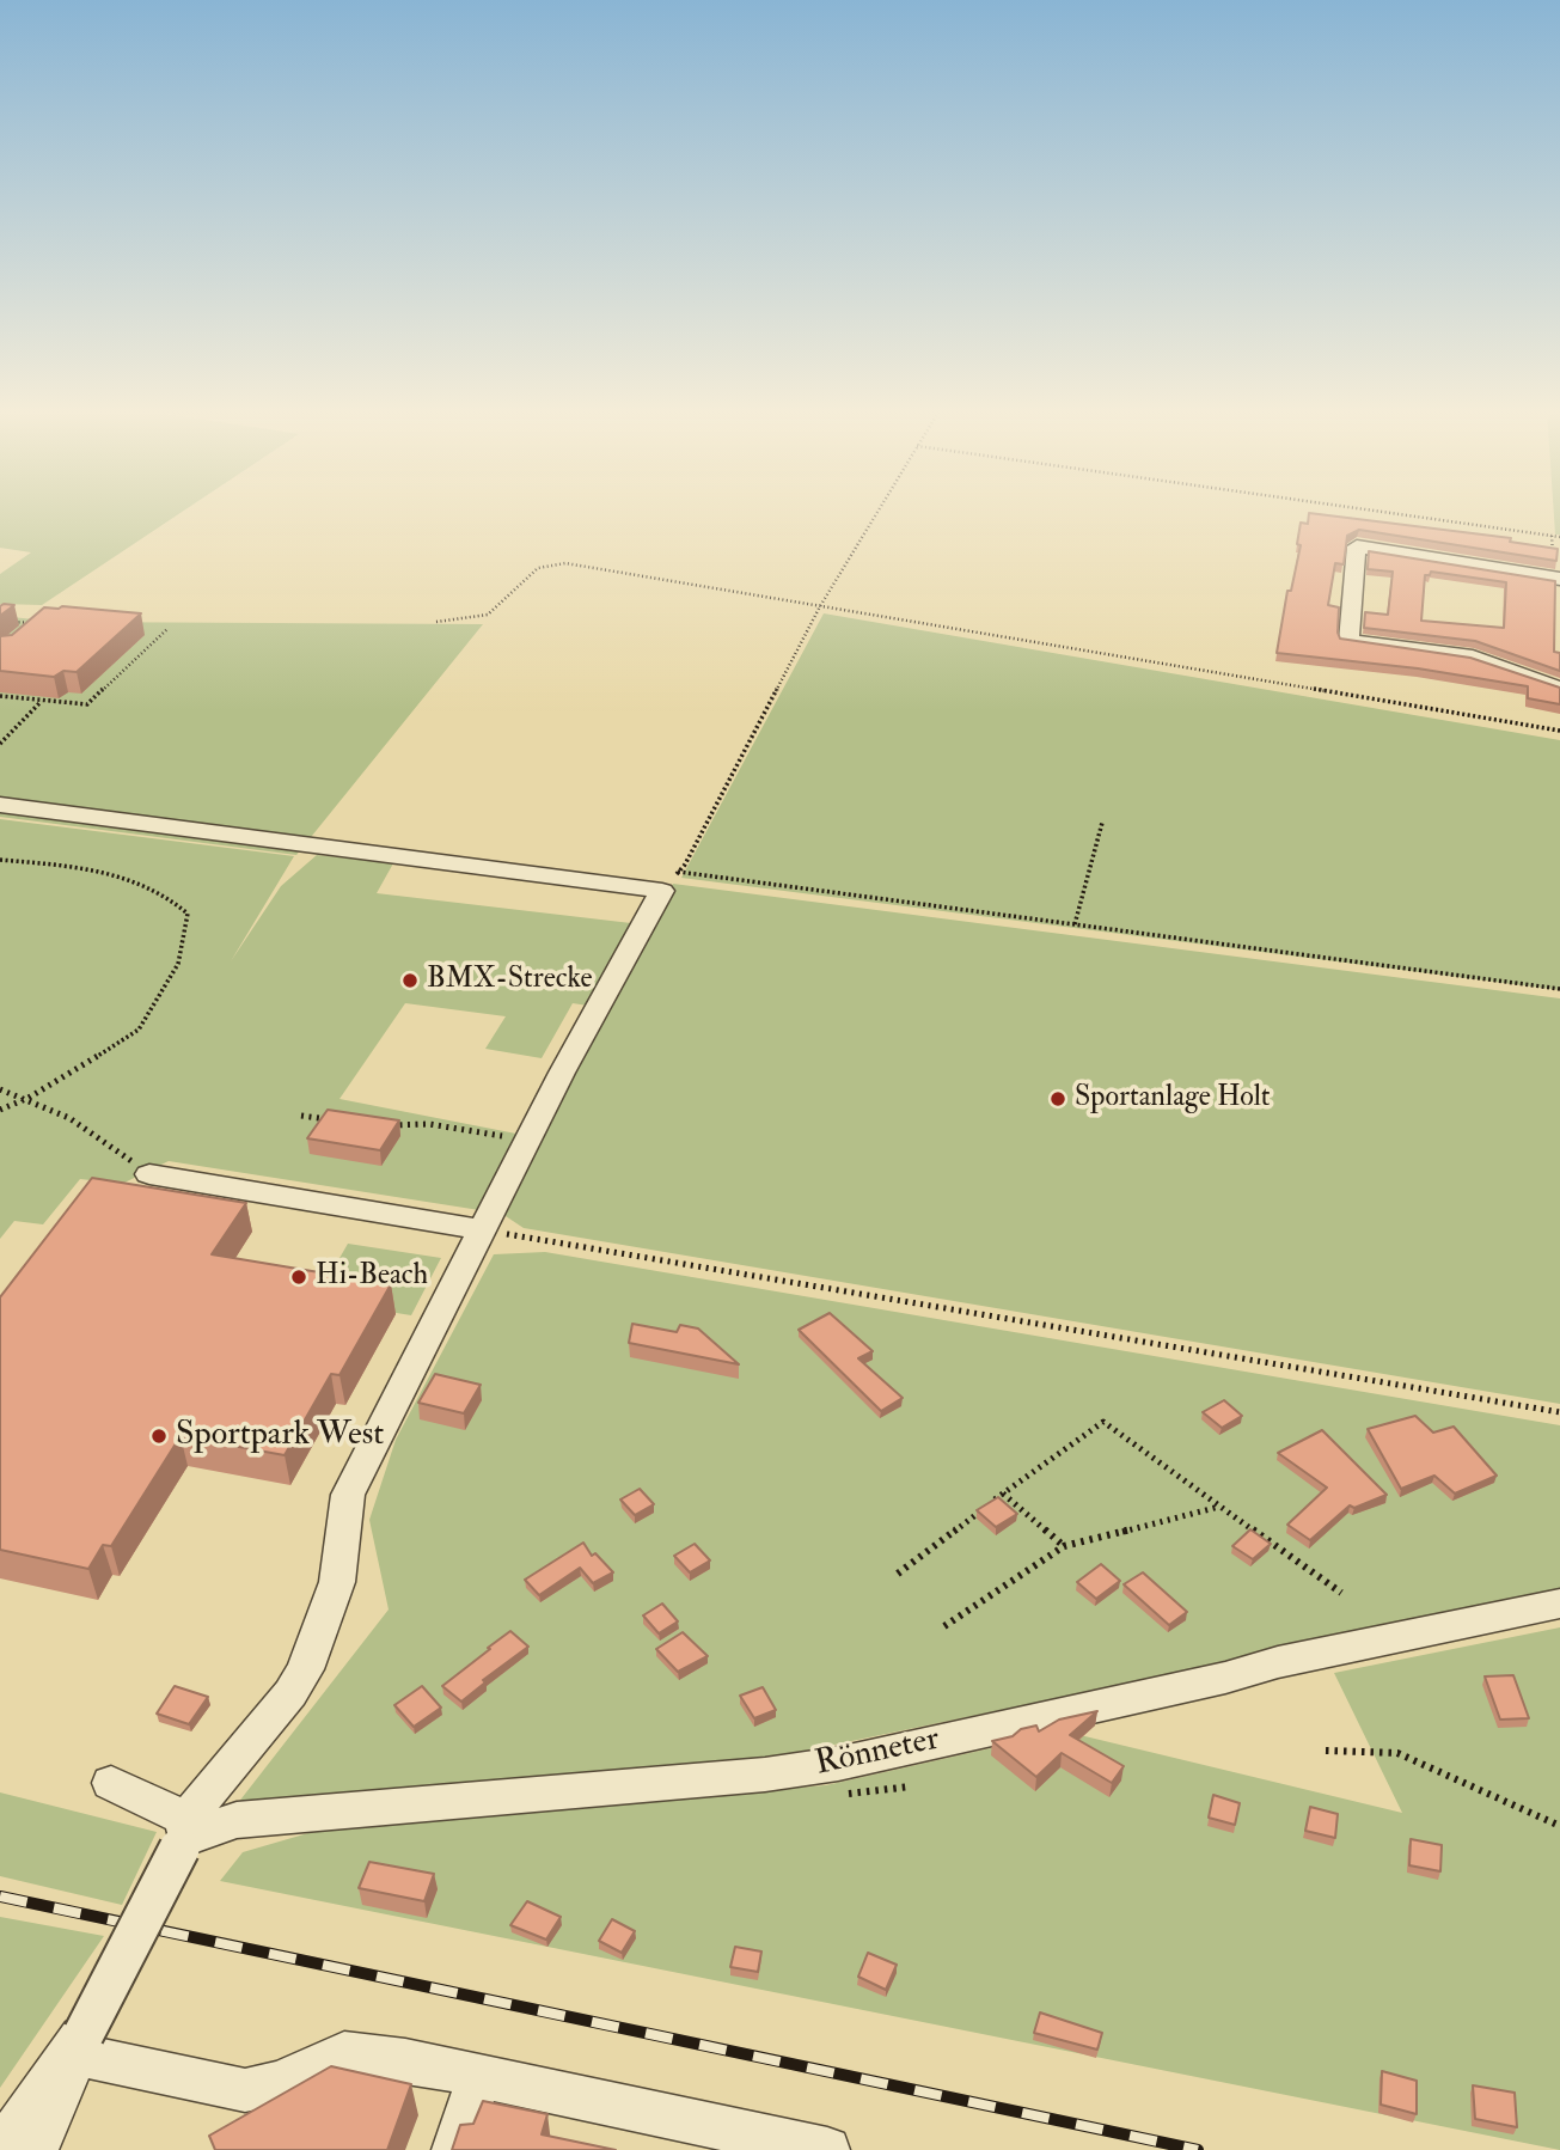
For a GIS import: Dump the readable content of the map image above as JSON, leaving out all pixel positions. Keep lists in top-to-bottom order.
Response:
{
  "streets": {
    "street": ["Rönneter"]
  },
  "places": [
    "BMX-Strecke",
    "Sportanlage Holt",
    "Hi-Beach",
    "Sportpark West"
  ]
}
